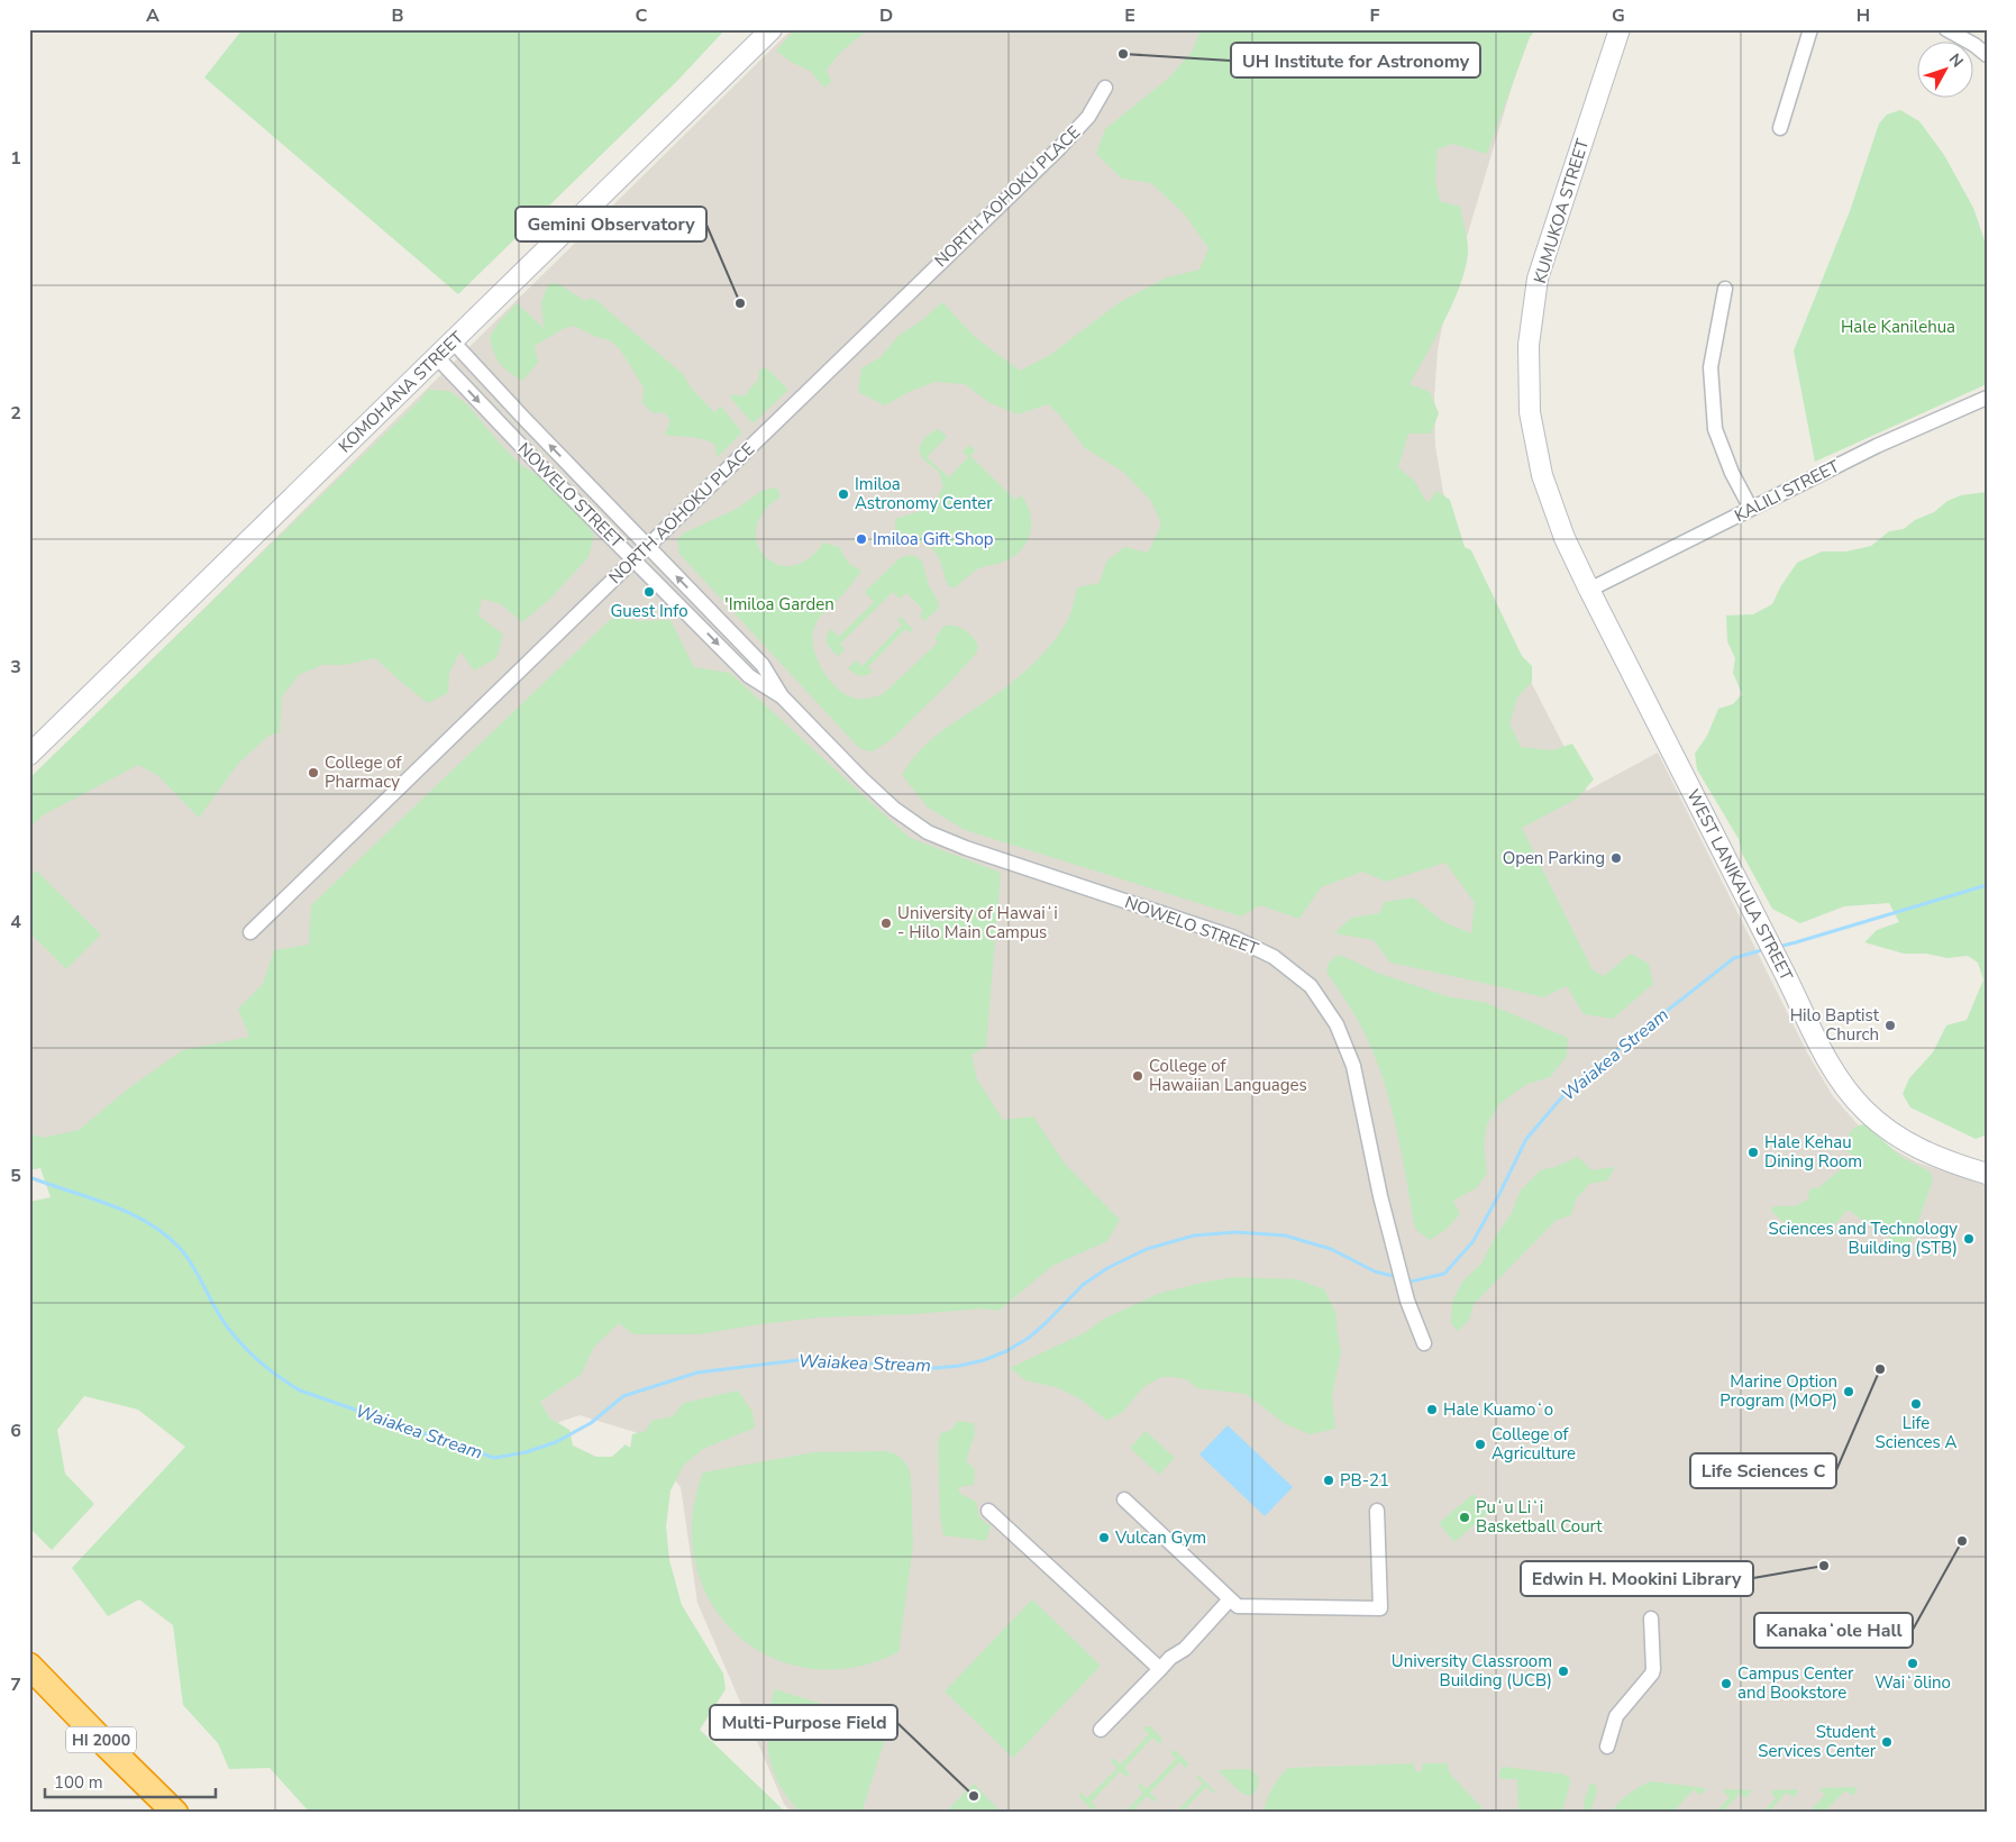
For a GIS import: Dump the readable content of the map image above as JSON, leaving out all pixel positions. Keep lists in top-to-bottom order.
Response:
{
  "streets": {
    "highway": ["HI 2000"],
    "street": [
      "NORTH AOHOKU PLACE",
      "KUMUKOA STREET",
      "KOMOHANA STREET",
      "KALILI STREET",
      "NOWELO STREET",
      "WEST LANIKAULA STREET"
    ]
  },
  "crossings": [
    ["NORTH AOHOKU PLACE", "NOWELO STREET"],
    ["KUMUKOA STREET", "KALILI STREET"],
    ["KUMUKOA STREET", "WEST LANIKAULA STREET"],
    ["KOMOHANA STREET", "NOWELO STREET"],
    ["KALILI STREET", "WEST LANIKAULA STREET"]
  ],
  "water": ["Waiakea Stream"],
  "parks": ["Hale Kanilehua", "'Imiloa Garden"],
  "places": [
    "UH Institute for Astronomy",
    "Gemini Observatory",
    "Imiloa Astronomy Center",
    "Imiloa Gift Shop",
    "Guest Info",
    "College of Pharmacy",
    "Open Parking",
    "University of Hawaiʻi - Hilo Main Campus",
    "Hilo Baptist Church",
    "College of Hawaiian Languages",
    "Hale Kehau Dining Room",
    "Sciences and Technology Building (STB)",
    "Life Sciences C",
    "Marine Option Program (MOP)",
    "Life Sciences A",
    "Hale Kuamoʻo",
    "College of Agriculture",
    "PB-21",
    "Puʻu Liʻi Basketball Court",
    "Vulcan Gym",
    "Kanakaʻole Hall",
    "Edwin H. Mookini Library",
    "Waiʻōlino",
    "University Classroom Building (UCB)",
    "Campus Center and Bookstore",
    "Student Services Center",
    "Multi-Purpose Field"
  ],
  "scale_bar": "100 m",
  "north": "top right",
  "grid": {
    "columns": [
      "A",
      "B",
      "C",
      "D",
      "E",
      "F",
      "G",
      "H"
    ],
    "rows": [
      "1",
      "2",
      "3",
      "4",
      "5",
      "6",
      "7"
    ]
  }
}
